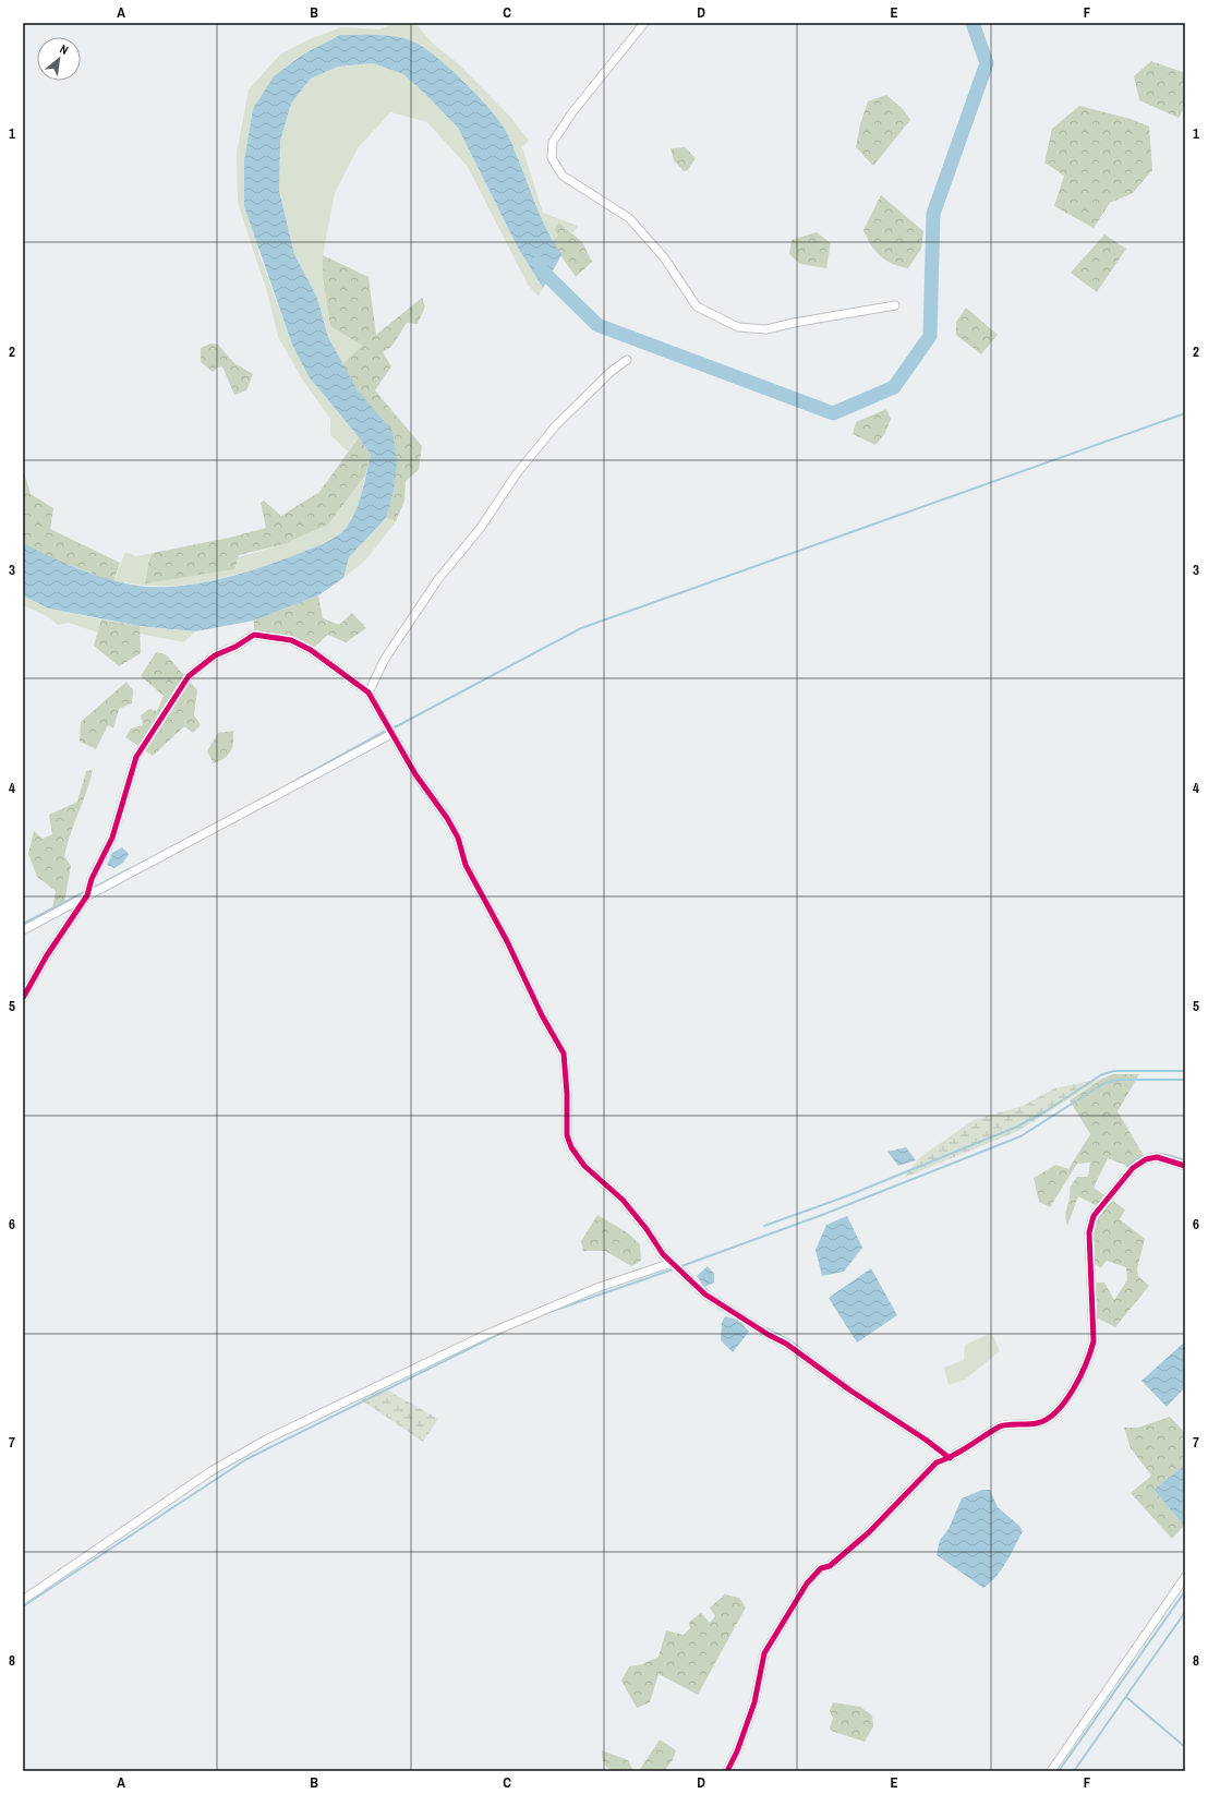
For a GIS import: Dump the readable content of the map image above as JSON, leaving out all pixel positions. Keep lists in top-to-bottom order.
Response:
{
  "north": "top right",
  "grid": {
    "columns": [
      "A",
      "B",
      "C",
      "D",
      "E",
      "F"
    ],
    "rows": [
      "1",
      "2",
      "3",
      "4",
      "5",
      "6",
      "7",
      "8"
    ]
  }
}
